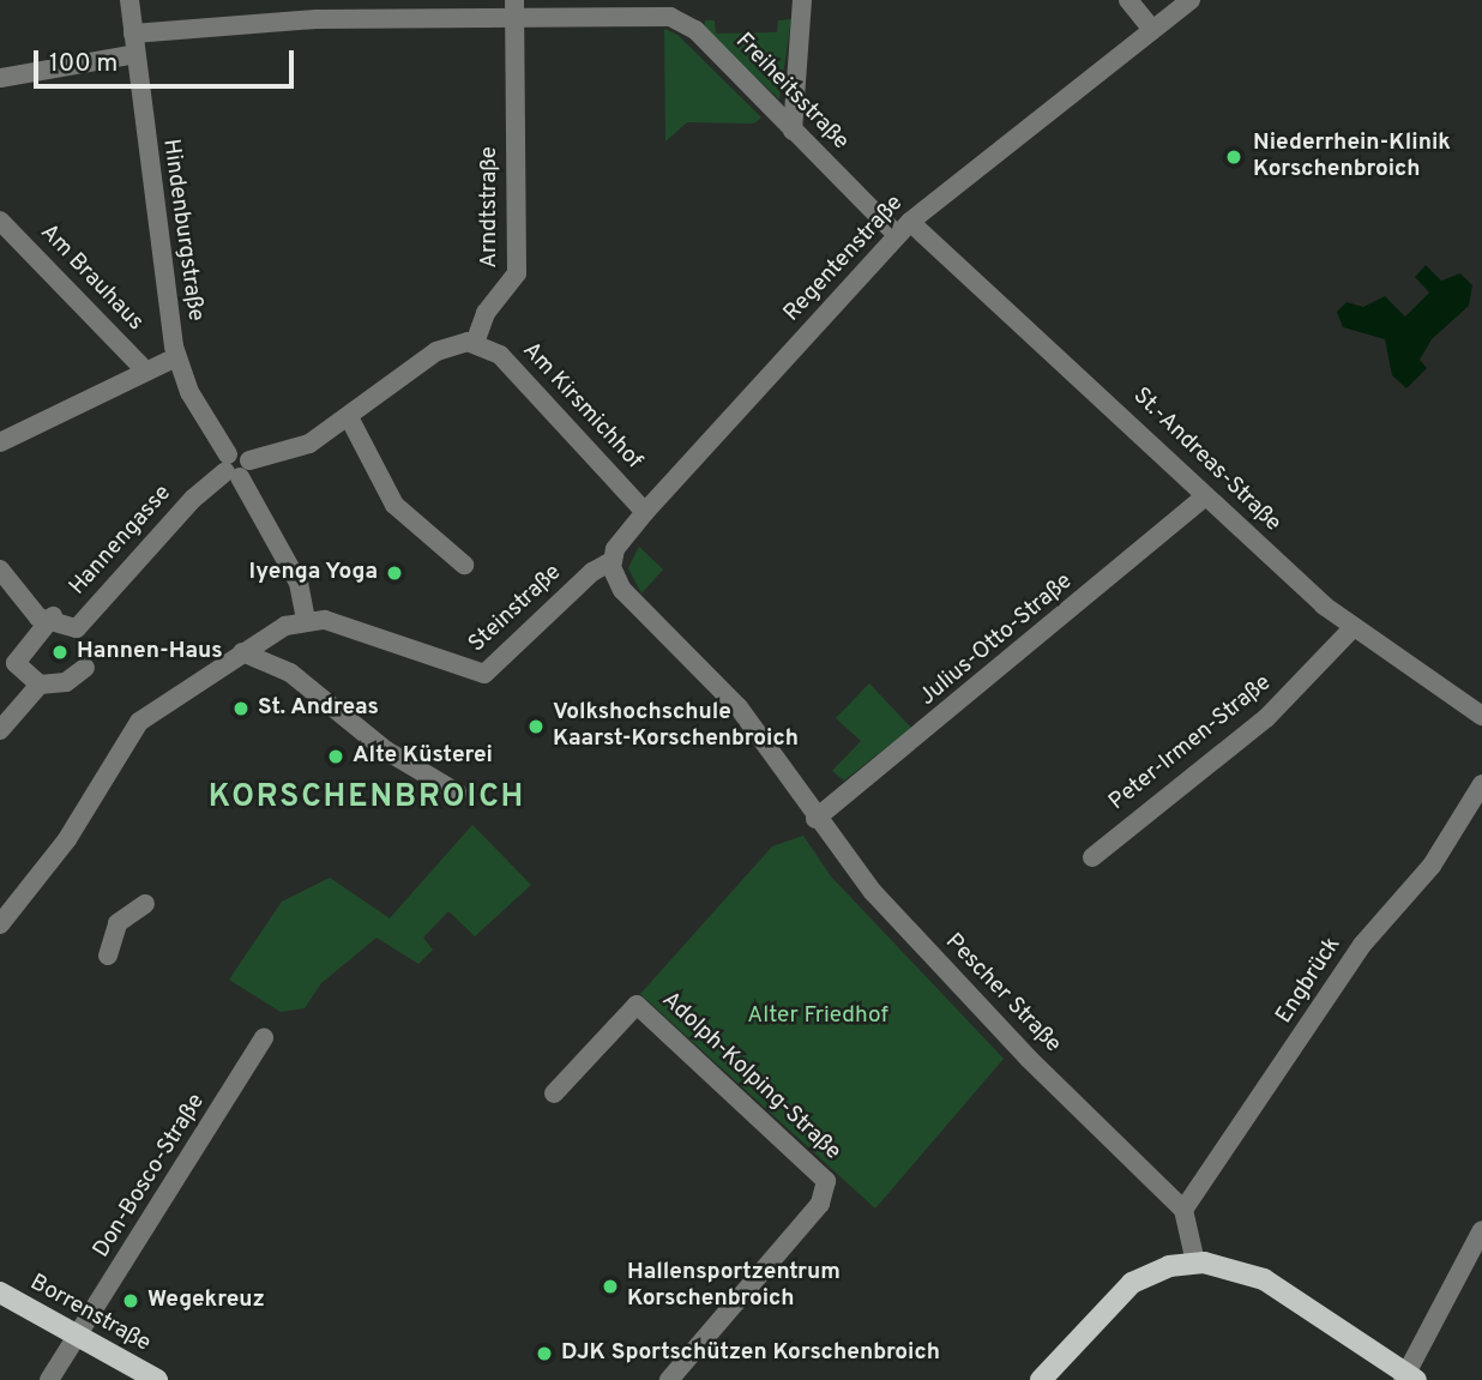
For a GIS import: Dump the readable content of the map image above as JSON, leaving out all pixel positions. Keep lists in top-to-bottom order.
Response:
{
  "streets": {
    "main road": ["Borrenstraße"],
    "street": [
      "Freiheitsstraße",
      "Arndtstraße",
      "Hindenburgstraße",
      "Regentenstraße",
      "Am Brauhaus",
      "Am Kirsmichhof",
      "St.-Andreas-Straße",
      "Hannengasse",
      "Steinstraße",
      "Julius-Otto-Straße",
      "Peter-Irmen-Straße",
      "Engbrück",
      "Pescher Straße",
      "Adolph-Kolping-Straße",
      "Don-Bosco-Straße"
    ]
  },
  "crossings": [
    ["Freiheitsstraße", "Arndtstraße"],
    ["Freiheitsstraße", "Hindenburgstraße"],
    ["Freiheitsstraße", "Regentenstraße"],
    ["Freiheitsstraße", "St.-Andreas-Straße"],
    ["Arndtstraße", "Am Kirsmichhof"],
    ["Hindenburgstraße", "Hannengasse"],
    ["Hindenburgstraße", "Steinstraße"],
    ["Regentenstraße", "Am Kirsmichhof"],
    ["Regentenstraße", "St.-Andreas-Straße"],
    ["Regentenstraße", "Steinstraße"],
    ["Regentenstraße", "Pescher Straße"],
    ["St.-Andreas-Straße", "Julius-Otto-Straße"],
    ["St.-Andreas-Straße", "Peter-Irmen-Straße"],
    ["Steinstraße", "Pescher Straße"],
    ["Julius-Otto-Straße", "Pescher Straße"],
    ["Engbrück", "Pescher Straße"],
    ["Don-Bosco-Straße", "Borrenstraße"]
  ],
  "districts": ["KORSCHENBROICH"],
  "parks": ["Alter Friedhof"],
  "places": [
    "Niederrhein-Klinik Korschenbroich",
    "Iyenga Yoga",
    "Hannen-Haus",
    "St. Andreas",
    "Volkshochschule Kaarst-Korschenbroich",
    "Alte Küsterei",
    "Hallensportzentrum Korschenbroich",
    "Wegekreuz",
    "DJK Sportschützen Korschenbroich"
  ],
  "scale_bar": "100 m"
}
